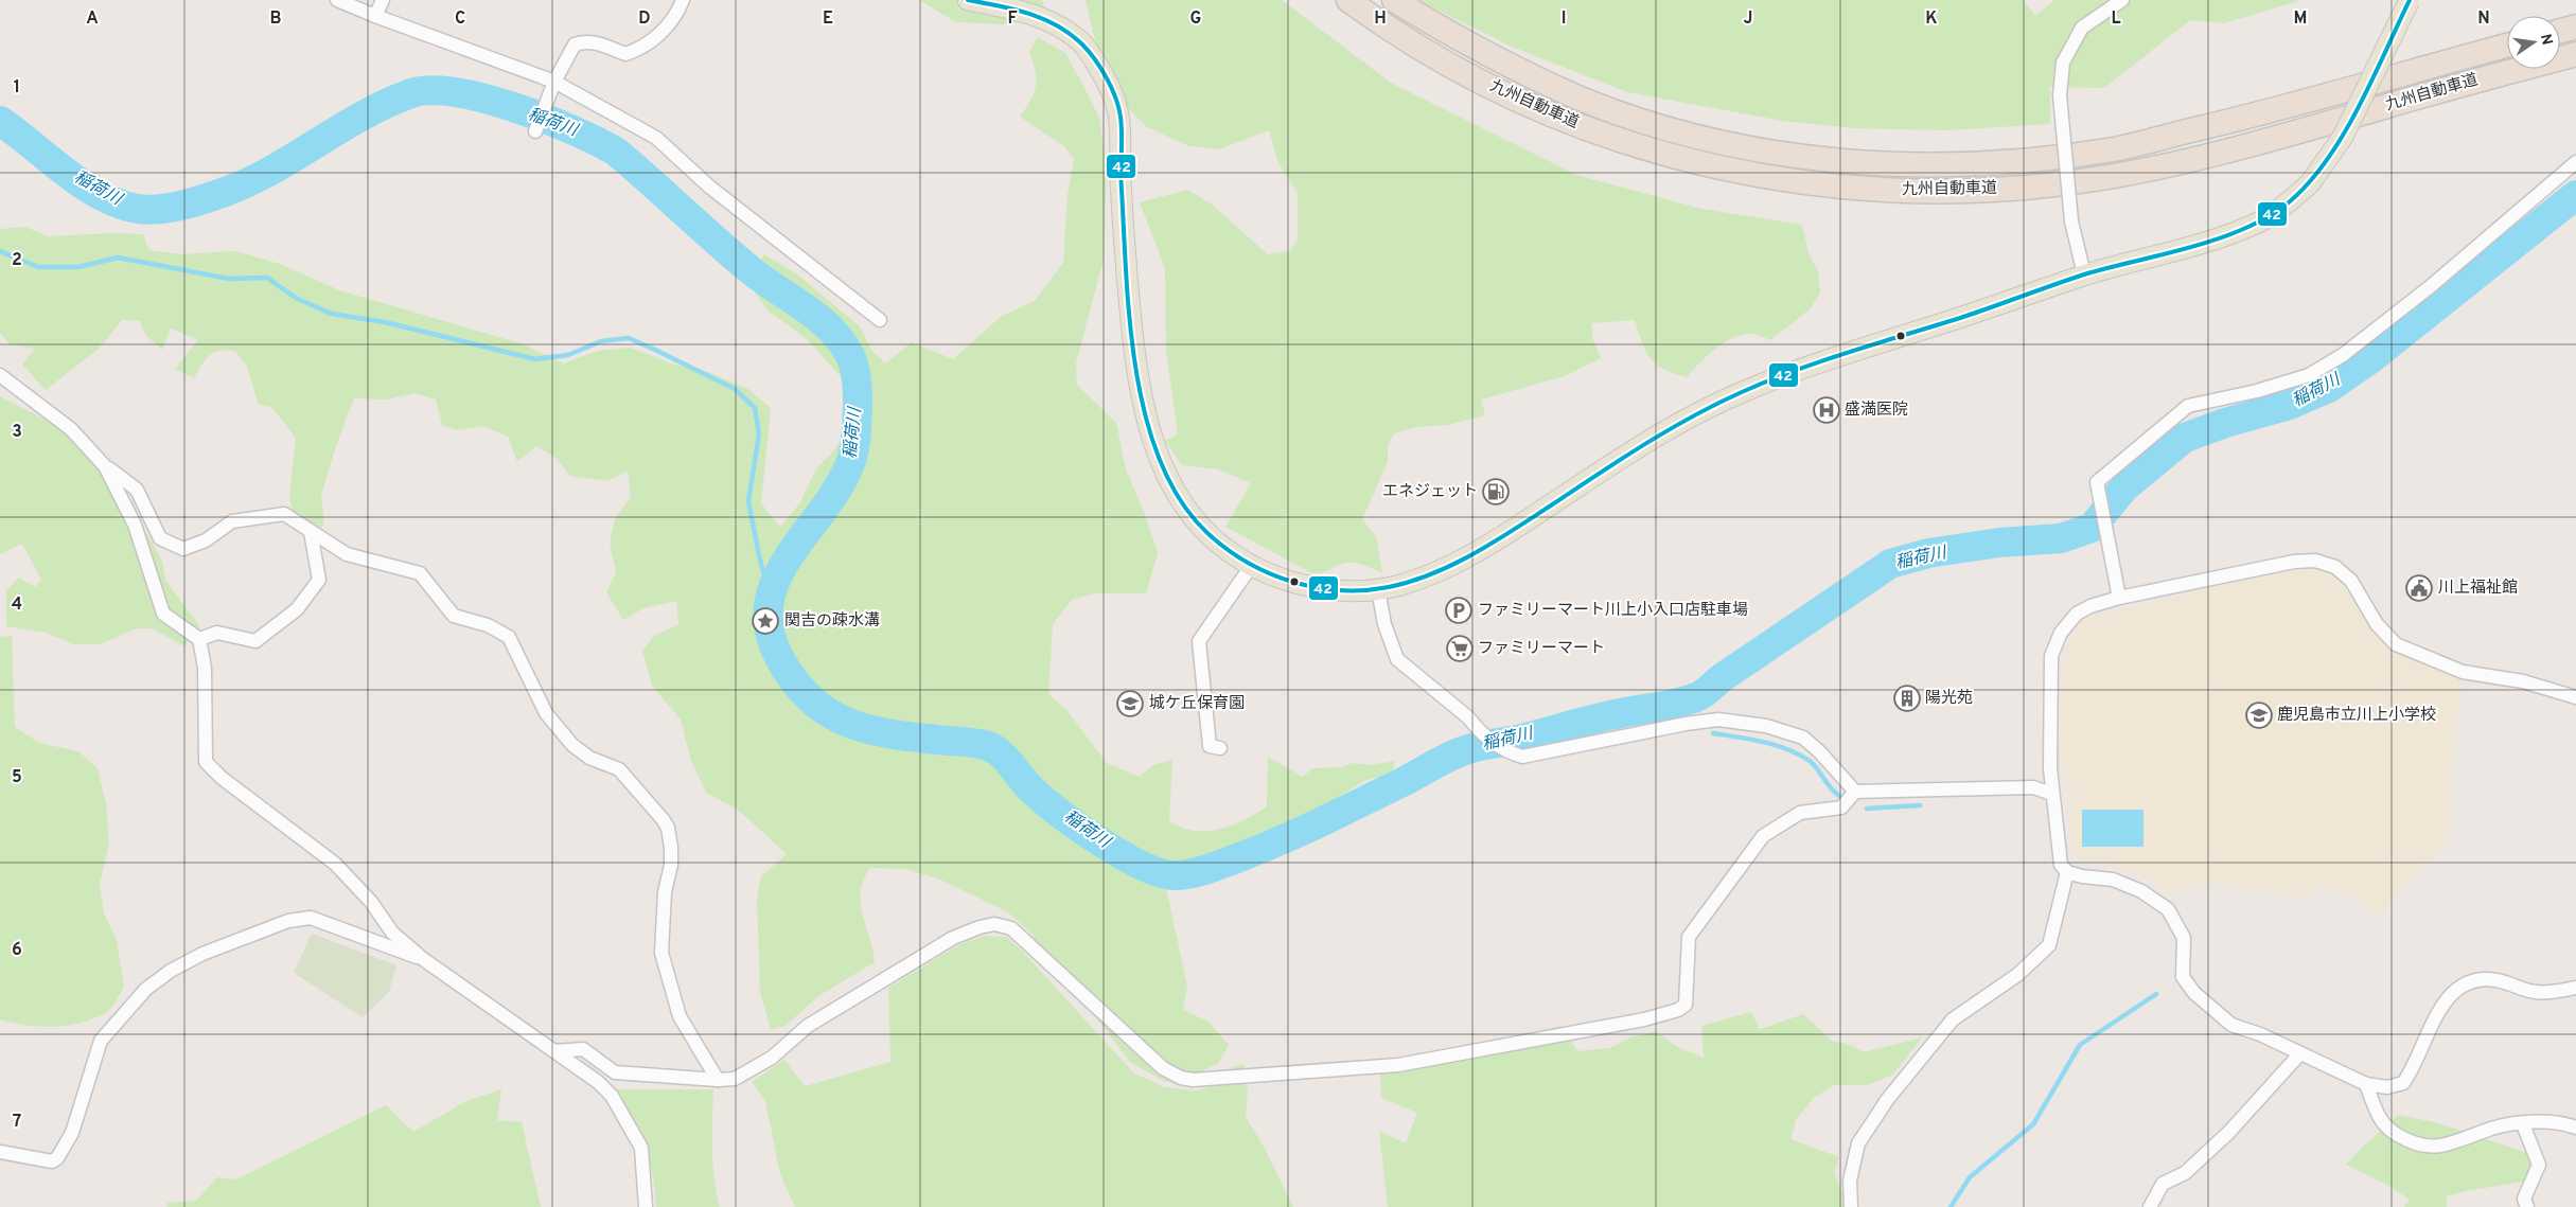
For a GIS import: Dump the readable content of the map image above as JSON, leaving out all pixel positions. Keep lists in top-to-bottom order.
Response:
{
  "streets": {
    "highway": ["九州自動車道"]
  },
  "water": ["稲荷川"],
  "places": {
    "hospital": ["盛満医院"],
    "fuel station": ["エネジェット"],
    "public building": ["川上福祉館"],
    "parking": ["ファミリーマート川上小入口店駐車場"],
    "place": ["関吉の疎水溝"],
    "supermarket": ["ファミリーマート"],
    "building": ["陽光苑"],
    "school or university": ["城ケ丘保育園", "鹿児島市立川上小学校"]
  },
  "lines": ["transit line 42"],
  "north": "right",
  "grid": {
    "columns": [
      "A",
      "B",
      "C",
      "D",
      "E",
      "F",
      "G",
      "H",
      "I",
      "J",
      "K",
      "L",
      "M",
      "N"
    ],
    "rows": [
      "1",
      "2",
      "3",
      "4",
      "5",
      "6",
      "7"
    ]
  }
}
